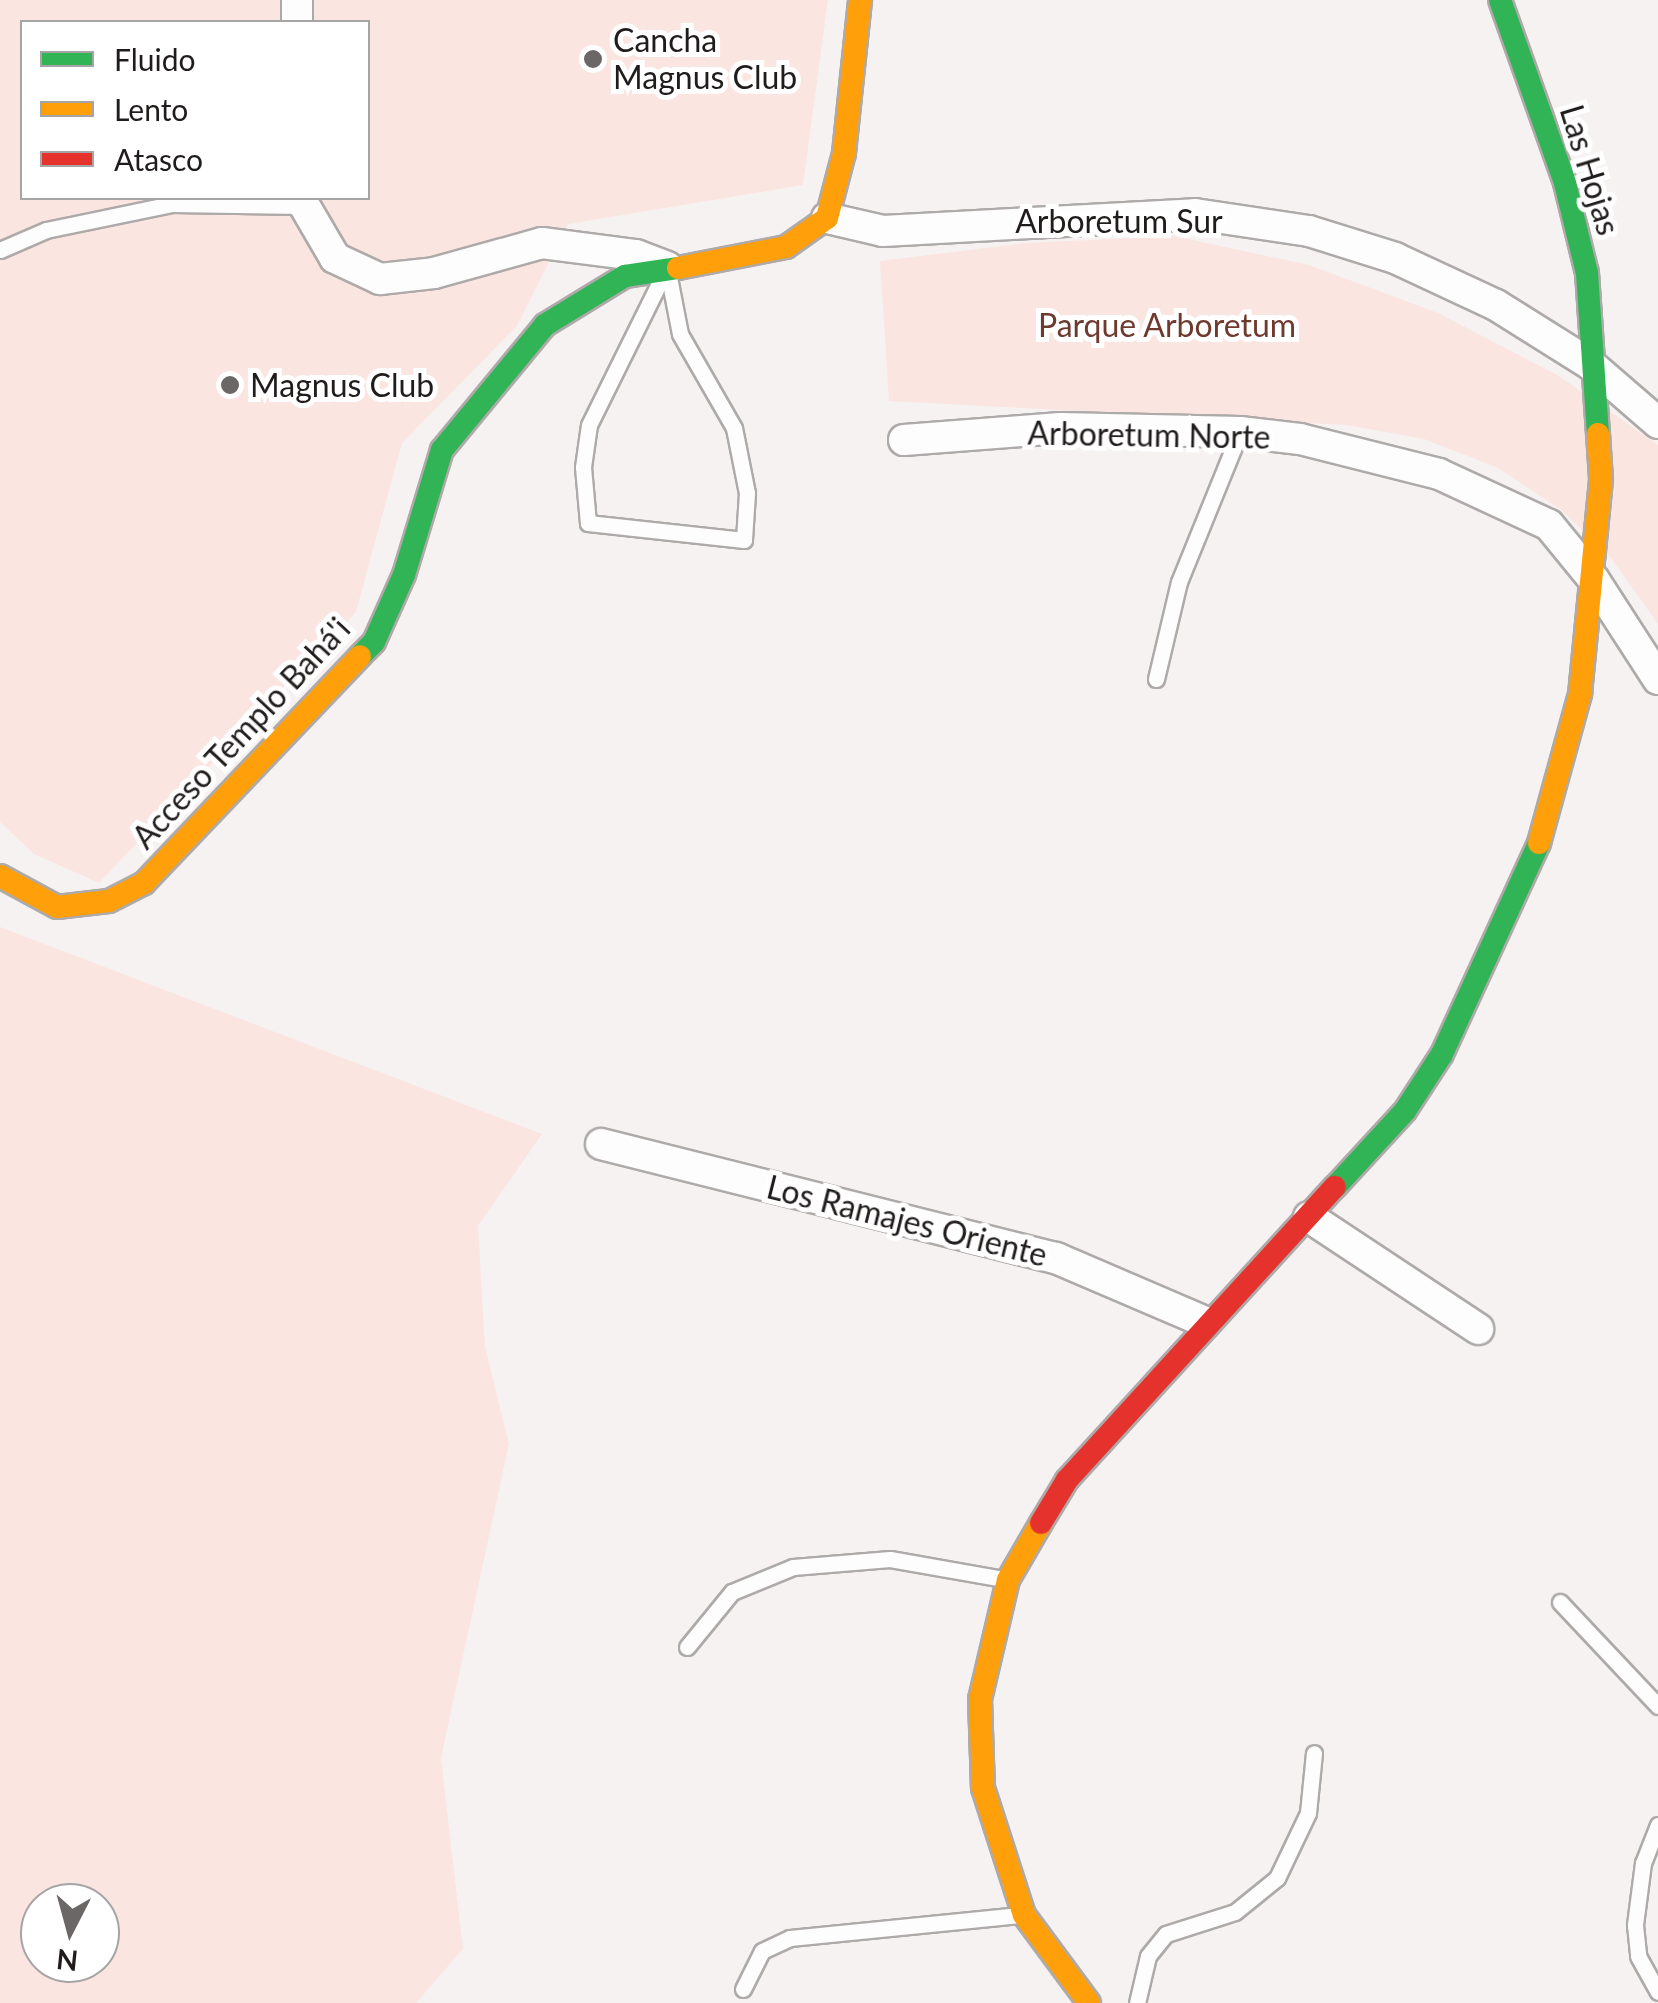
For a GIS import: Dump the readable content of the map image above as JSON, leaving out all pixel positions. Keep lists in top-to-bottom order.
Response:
{
  "streets": {
    "street": [
      "Las Hojas",
      "Arboretum Sur",
      "Arboretum Norte",
      "Acceso Templo Bahá'i",
      "Los Ramajes Oriente"
    ]
  },
  "crossings": [
    ["Las Hojas", "Arboretum Sur"],
    ["Arboretum Sur", "Acceso Templo Bahá'i"]
  ],
  "parks": ["Parque Arboretum"],
  "places": ["Cancha Magnus Club", "Magnus Club"],
  "legend": ["Fluido", "Lento", "Atasco"],
  "north": "bottom"
}
